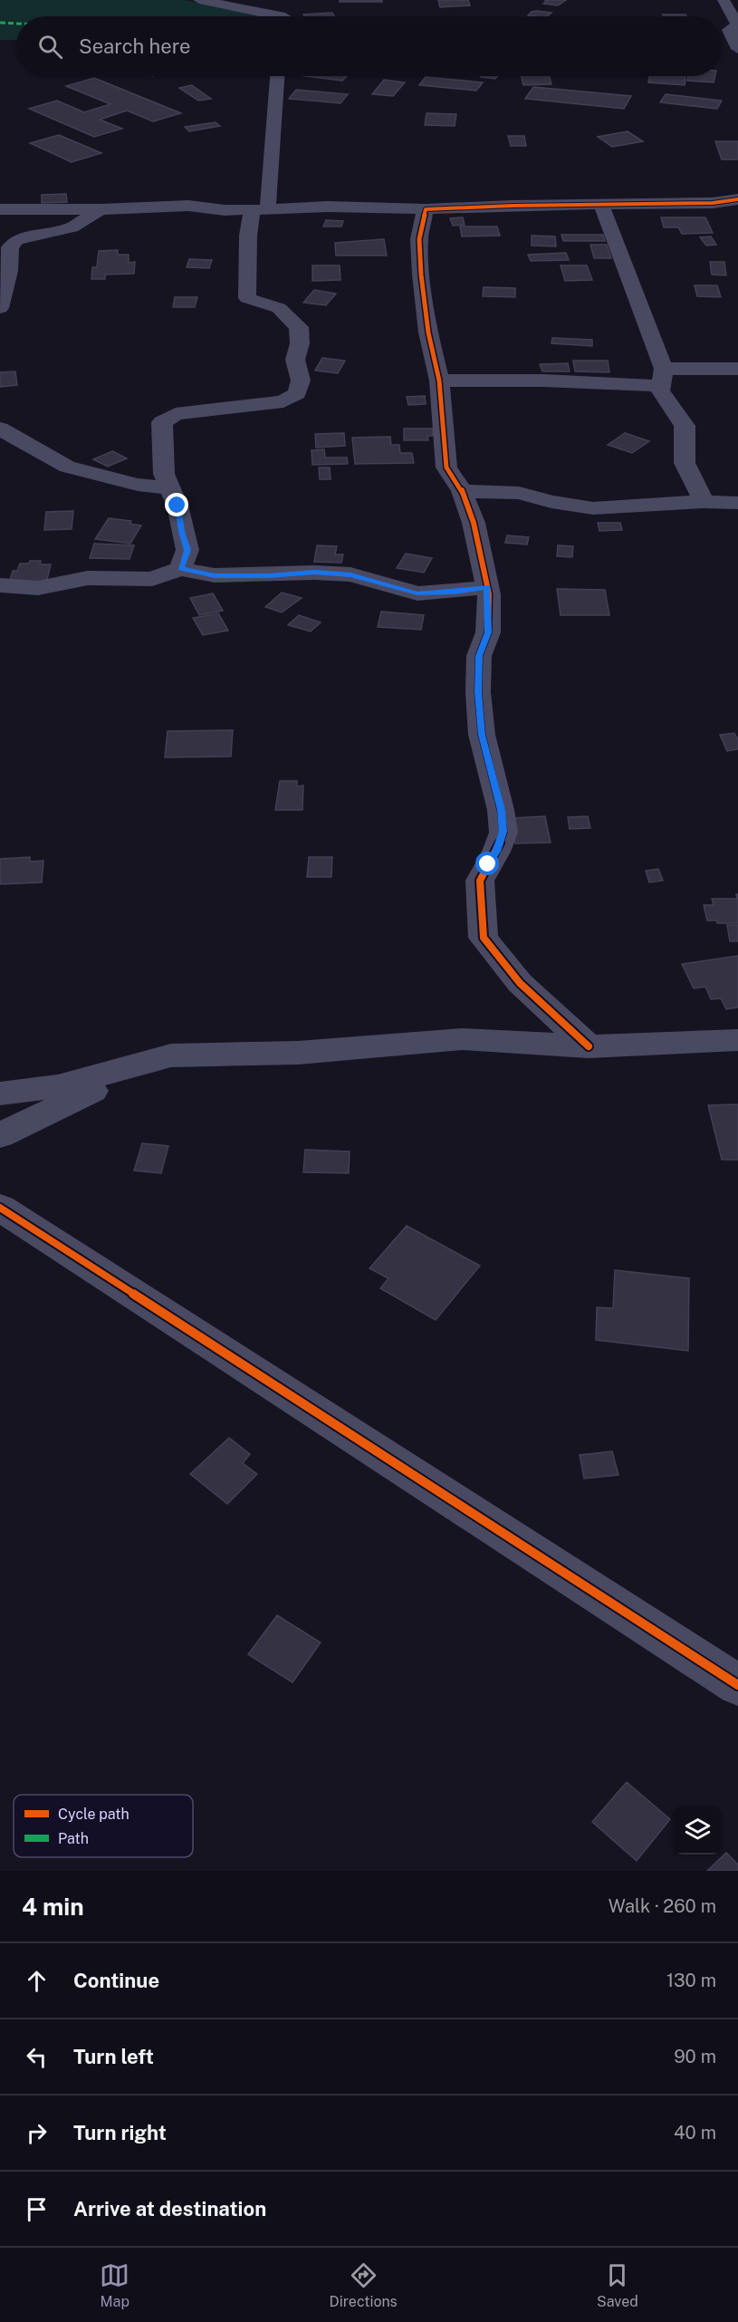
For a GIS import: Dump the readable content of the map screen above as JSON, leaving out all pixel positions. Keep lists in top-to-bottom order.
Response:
{
  "legend": ["Cycle path", "Path"],
  "page": {
    "search": "Search here",
    "heading": ["4 min", "Walk · 260 m"],
    "list": [
      ["Continue", "130 m"],
      ["Turn left", "90 m"],
      ["Turn right", "40 m"],
      "Arrive at destination"
    ],
    "nav": ["Map", "Directions", "Saved"]
  }
}
